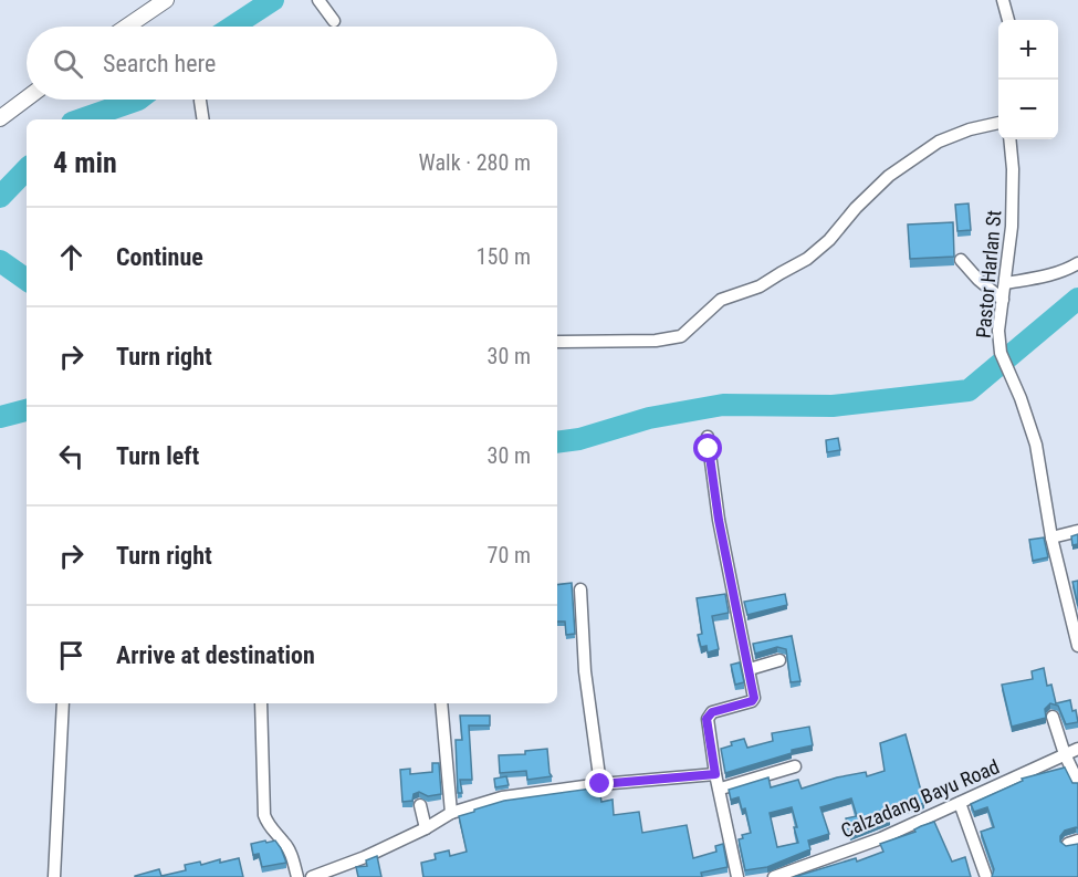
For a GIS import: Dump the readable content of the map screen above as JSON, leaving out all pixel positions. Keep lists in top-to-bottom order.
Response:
{
  "streets": {
    "street": ["Pastor Harlan St", "Calzadang Bayu Road"]
  },
  "page": {
    "map_buttons": ["+", "−"],
    "search": "Search here",
    "heading": ["4 min", "Walk · 280 m"],
    "list": [
      ["Continue", "150 m"],
      ["Turn right", "30 m"],
      ["Turn left", "30 m"],
      ["Turn right", "70 m"],
      "Arrive at destination"
    ]
  }
}
